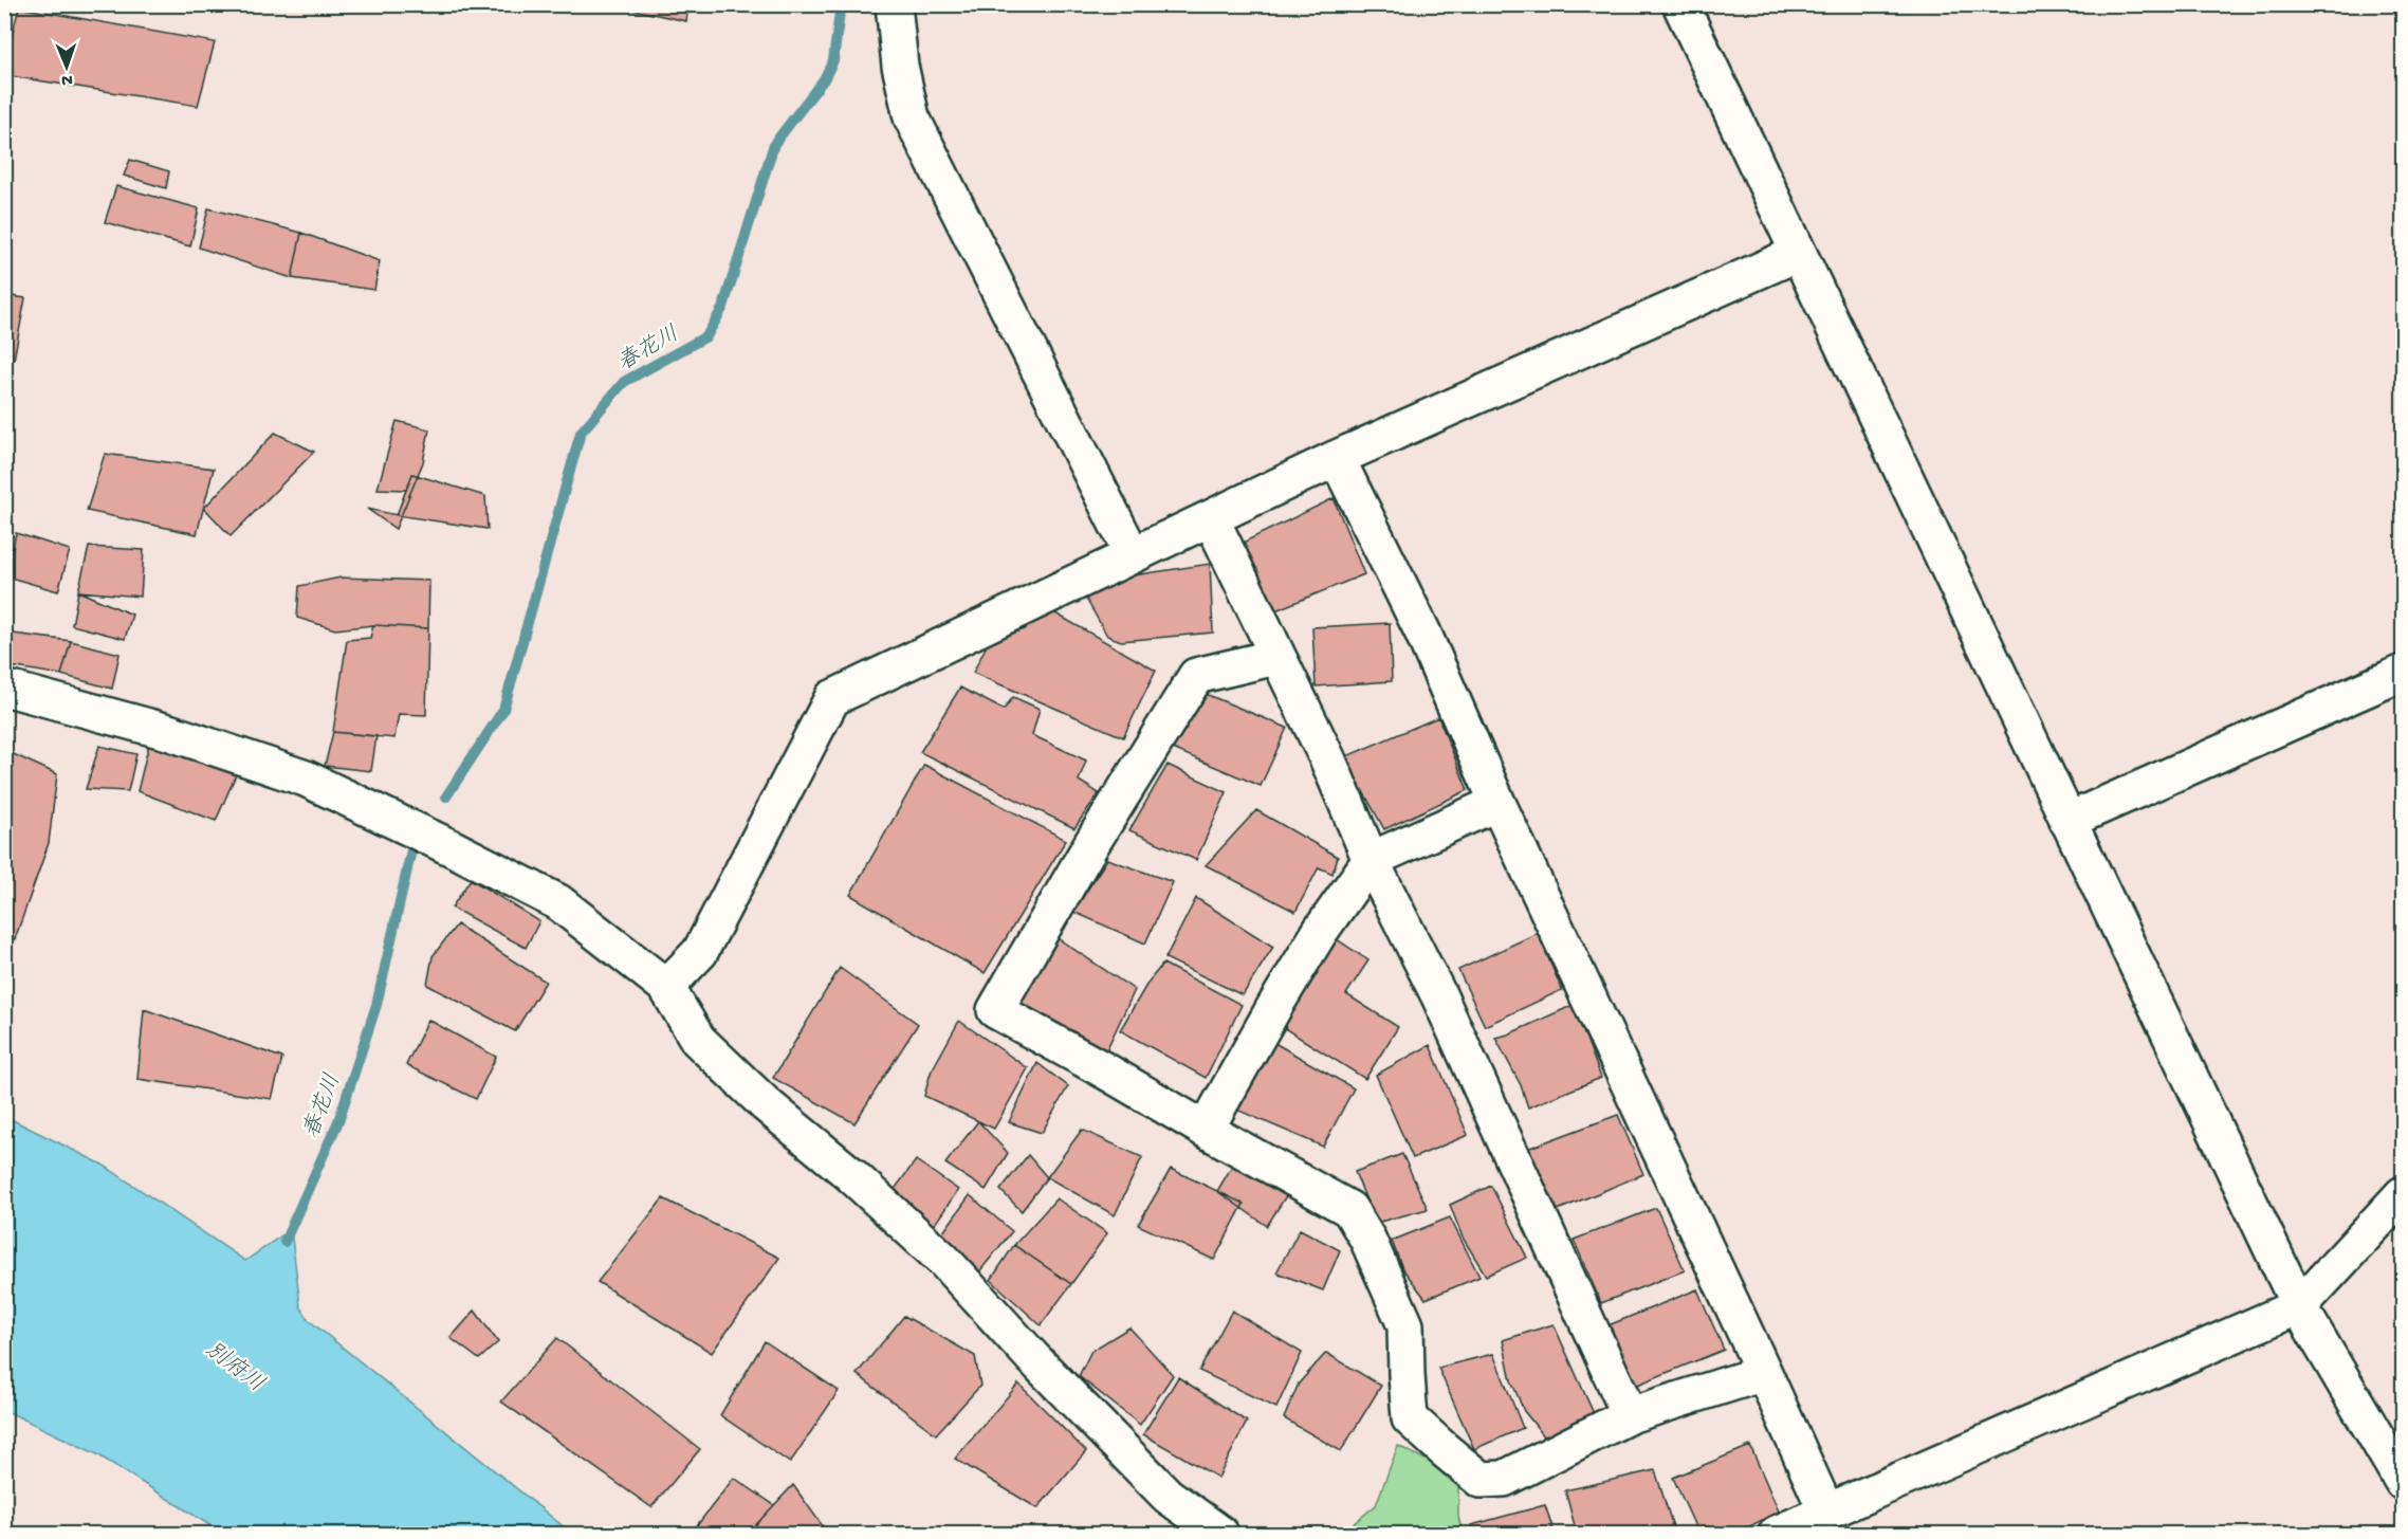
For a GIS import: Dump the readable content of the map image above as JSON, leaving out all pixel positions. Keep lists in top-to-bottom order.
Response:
{
  "water": ["春花川", "別府川"],
  "north": "bottom"
}
